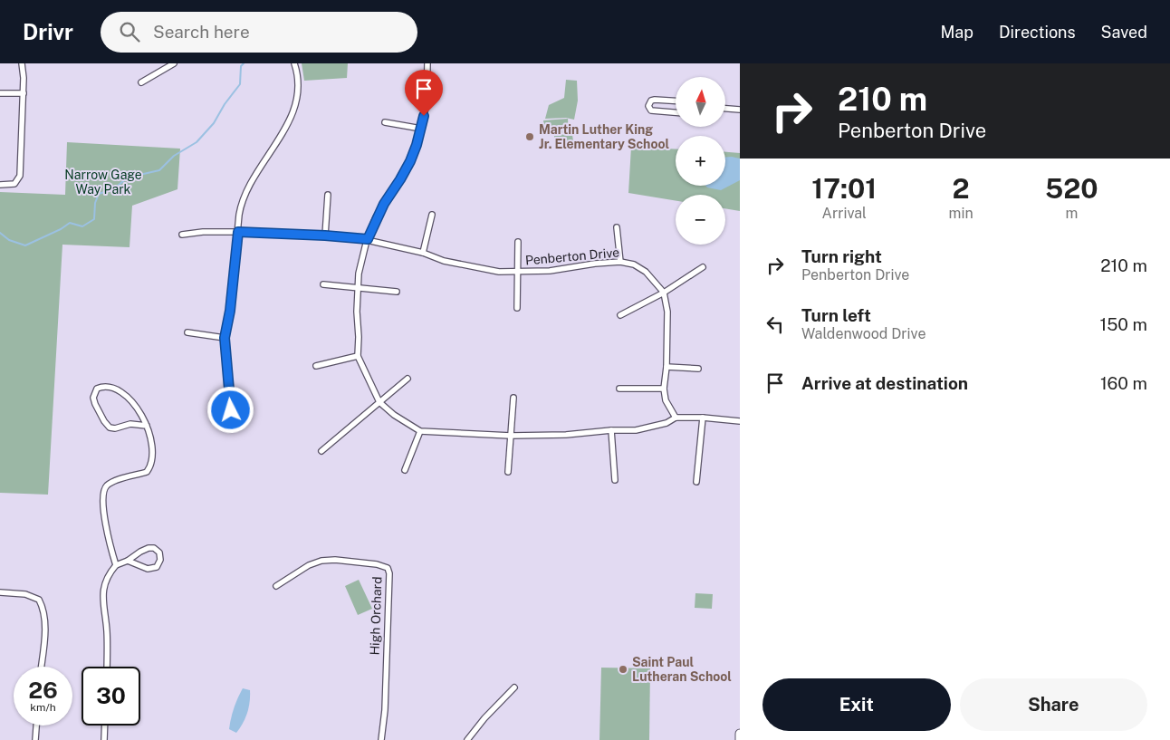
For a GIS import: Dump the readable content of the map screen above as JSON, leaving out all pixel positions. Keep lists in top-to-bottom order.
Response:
{
  "streets": {
    "street": ["Penberton Drive", "High Orchard"]
  },
  "parks": ["Narrow Gage Way Park"],
  "places": ["Martin Luther King Jr. Elementary School", "Saint Paul Lutheran School"],
  "north": "top",
  "page": {
    "header": "Drivr",
    "search": "Search here",
    "nav": ["Map", "Directions", "Saved"],
    "turn": ["210 m", "Penberton Drive"],
    "map_buttons": ["+", "−"],
    "eta": [
      "17:01",
      "Arrival",
      "2",
      "min",
      "520",
      "m"
    ],
    "list": [
      {
        "name": "Turn right",
        "note": "Penberton Drive",
        "value": "210 m"
      },
      {
        "name": "Turn left",
        "note": "Waldenwood Drive",
        "value": "150 m"
      },
      {
        "name": "Arrive at destination",
        "value": "160 m"
      }
    ],
    "speed": "26 km/h",
    "limit": "30",
    "buttons": ["Exit", "Share"]
  }
}
